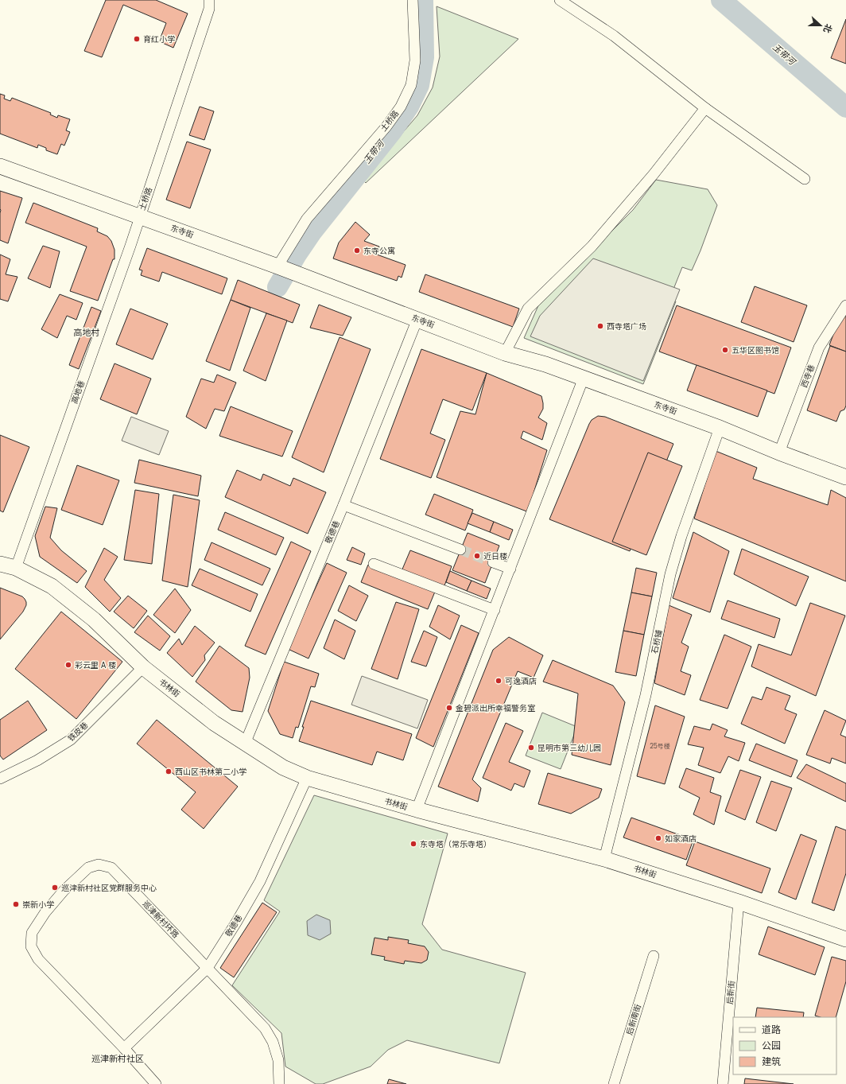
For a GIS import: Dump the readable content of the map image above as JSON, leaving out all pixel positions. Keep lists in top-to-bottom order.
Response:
{
  "streets": {
    "street": [
      "土桥路",
      "东寺街",
      "西寺巷",
      "高地巷",
      "敬德巷",
      "石桥铺",
      "书林街",
      "铁皮巷",
      "巡津新村环路",
      "后新街",
      "后新南街"
    ]
  },
  "crossings": [
    ["土桥路", "东寺街"],
    ["土桥路", "高地巷"],
    ["东寺街", "西寺巷"],
    ["东寺街", "高地巷"],
    ["东寺街", "敬德巷"],
    ["东寺街", "石桥铺"],
    ["高地巷", "书林街"],
    ["敬德巷", "书林街"],
    ["敬德巷", "巡津新村环路"],
    ["石桥铺", "书林街"],
    ["书林街", "铁皮巷"],
    ["书林街", "后新街"]
  ],
  "districts": ["高地村", "巡津新村社区"],
  "water": ["玉带河"],
  "places": [
    "育红小学",
    "东寺公寓",
    "西寺塔广场",
    "五华区图书馆",
    "近日楼",
    "彩云里 A 楼",
    "可逸酒店",
    "金碧派出所幸福警务室",
    "昆明市第三幼儿园",
    "西山区书林第二小学",
    "如家酒店",
    "东寺塔（常乐寺塔）",
    "巡津新村社区党群服务中心",
    "崇新小学"
  ],
  "house_numbers": ["25号楼"],
  "legend": ["道路", "公园", "建筑"],
  "north": "right"
}
